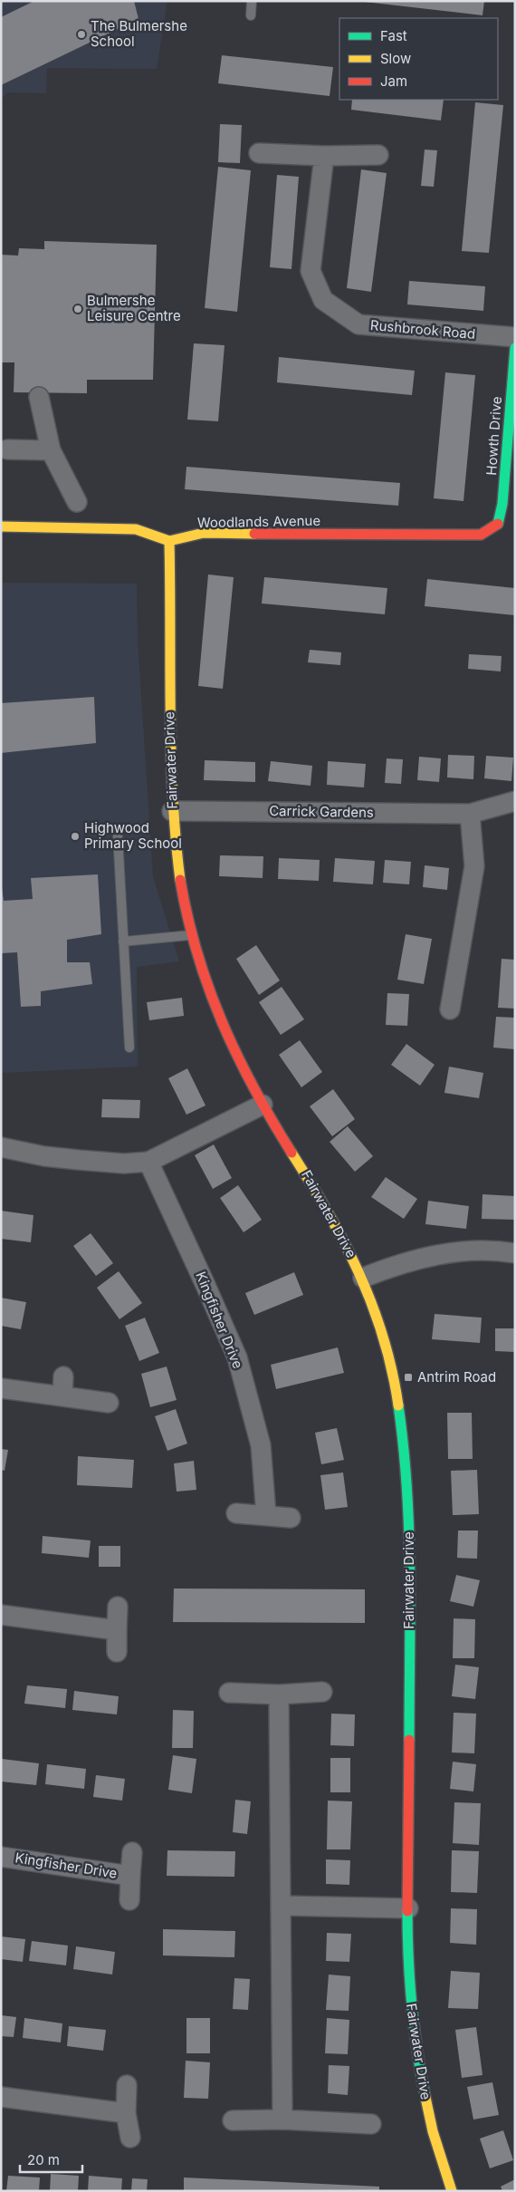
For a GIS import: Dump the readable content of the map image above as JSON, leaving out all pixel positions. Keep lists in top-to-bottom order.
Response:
{
  "streets": {
    "street": [
      "Rushbrook Road",
      "Howth Drive",
      "Woodlands Avenue",
      "Fairwater Drive",
      "Carrick Gardens",
      "Kingfisher Drive"
    ]
  },
  "crossings": [
    ["Howth Drive", "Woodlands Avenue"],
    ["Woodlands Avenue", "Fairwater Drive"],
    ["Fairwater Drive", "Carrick Gardens"]
  ],
  "places": {
    "other": ["The Bulmershe School", "Bulmershe Leisure Centre", "Highwood Primary School"],
    "transit": ["Antrim Road"]
  },
  "legend": ["Fast", "Slow", "Jam"],
  "scale_bar": "20 m"
}
